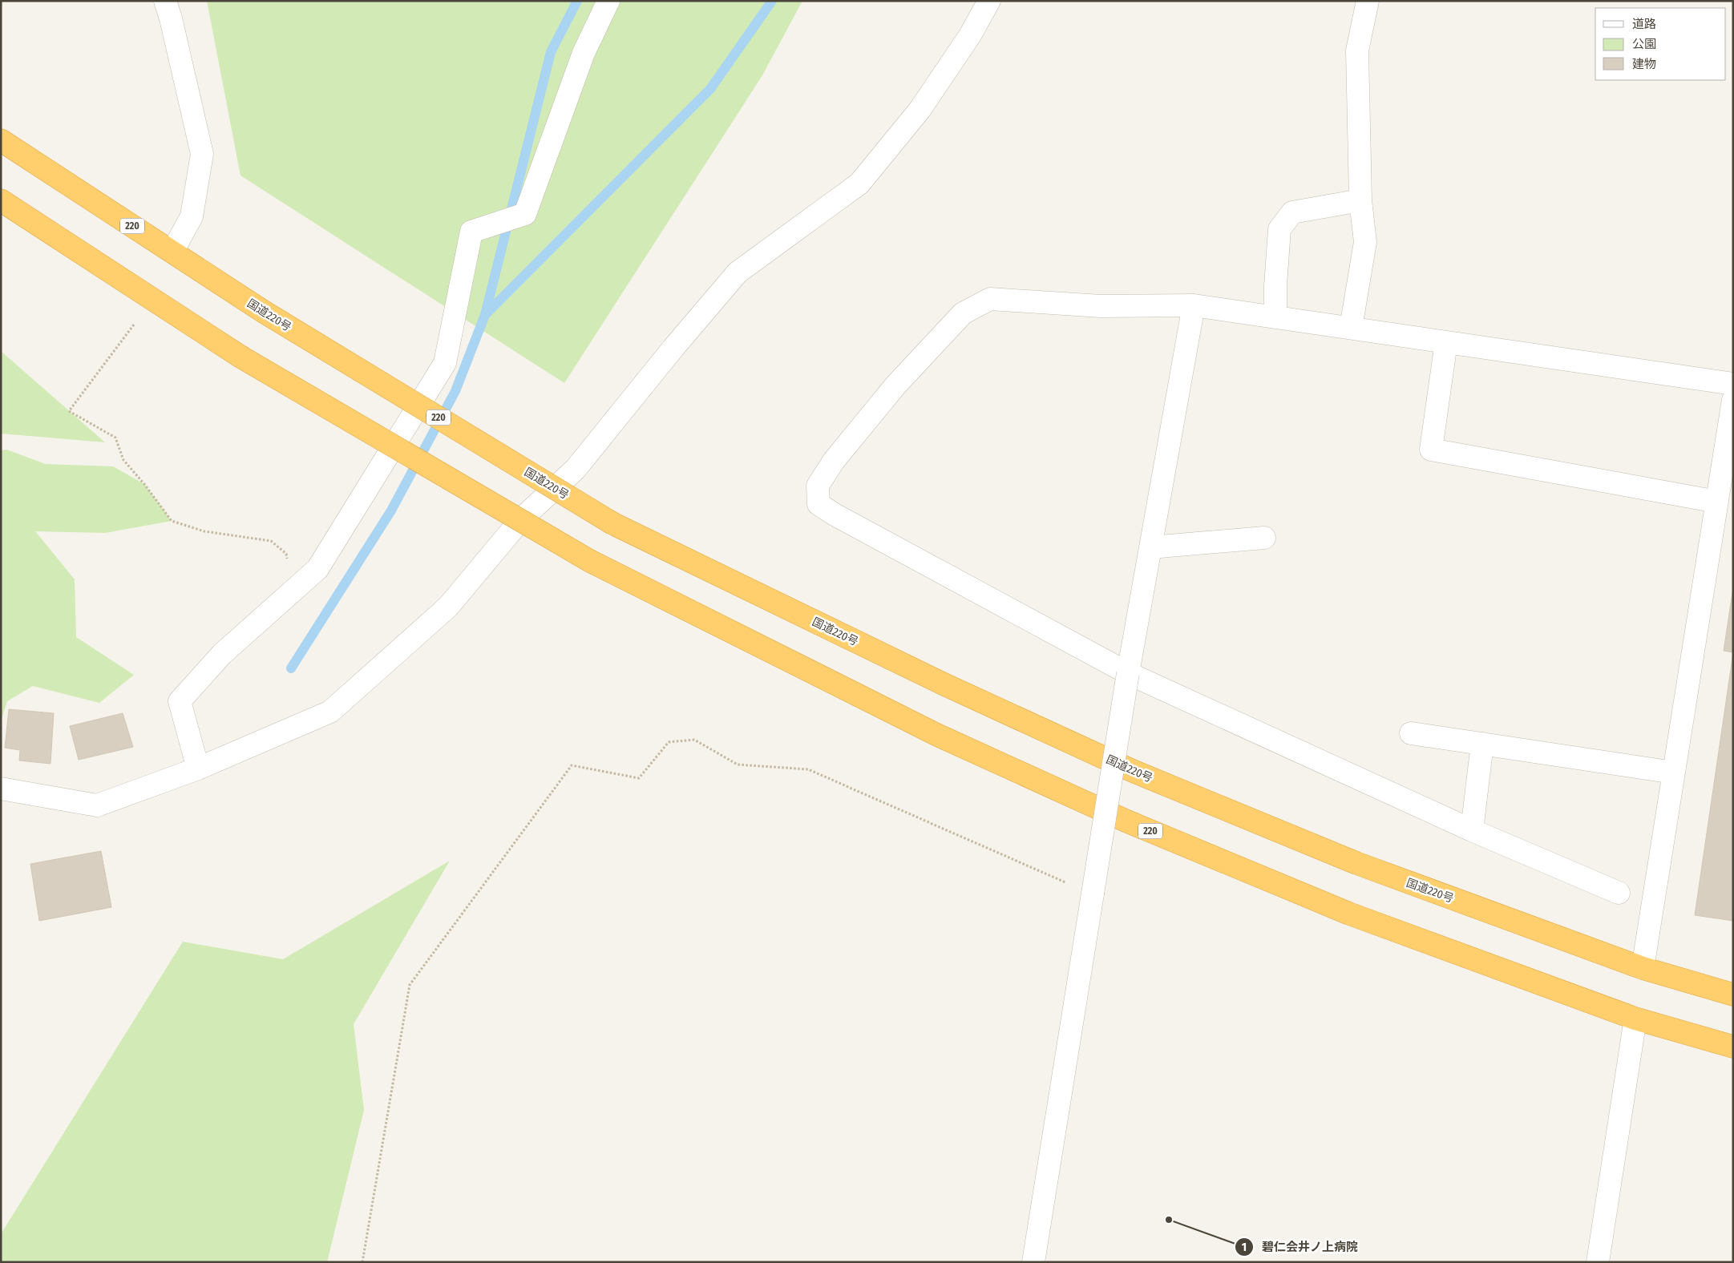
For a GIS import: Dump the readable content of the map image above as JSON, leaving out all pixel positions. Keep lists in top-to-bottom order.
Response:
{
  "streets": {
    "highway": ["220", "国道220号"]
  },
  "places": ["碧仁会井ノ上病院"],
  "legend": ["道路", "公園", "建物"]
}
